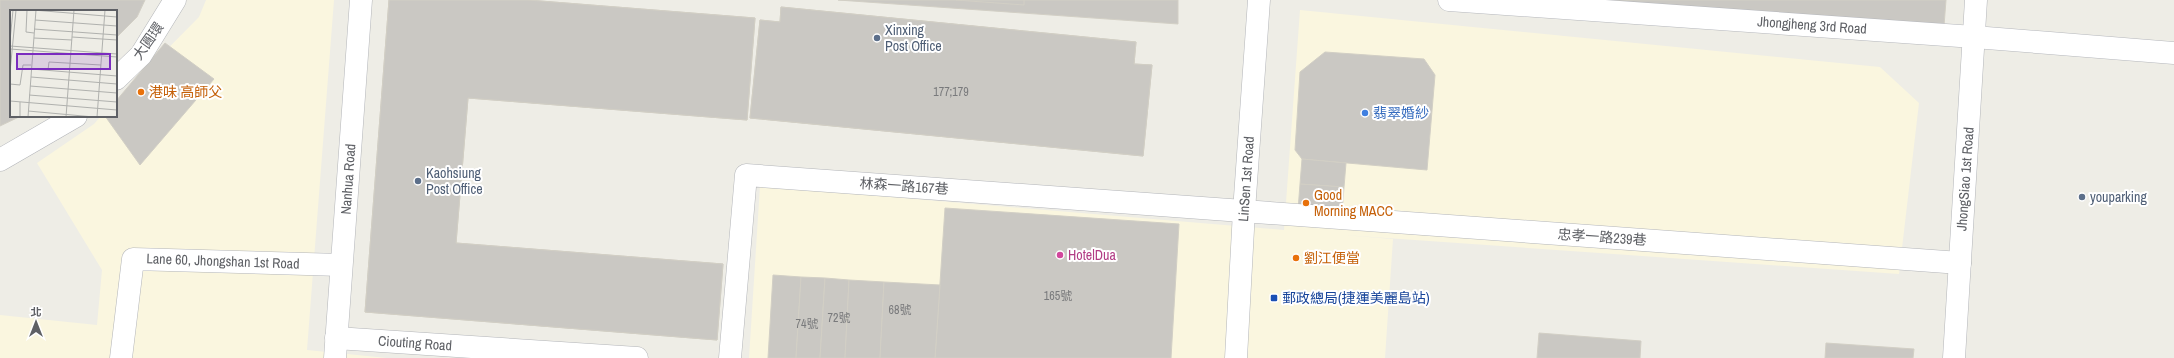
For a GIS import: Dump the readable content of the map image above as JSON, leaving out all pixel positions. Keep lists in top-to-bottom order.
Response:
{
  "streets": {
    "street": [
      "Jhongjheng 3rd Road",
      "大圓環",
      "Nanhua Road",
      "LinSen 1st Road",
      "JhongSiao 1st Road",
      "林森一路167巷",
      "忠孝一路239巷",
      "Lane 60, Jhongshan 1st Road",
      "Ciouting Road"
    ]
  },
  "crossings": [
    ["Jhongjheng 3rd Road", "JhongSiao 1st Road"],
    ["Nanhua Road", "Lane 60, Jhongshan 1st Road"],
    ["Nanhua Road", "Ciouting Road"],
    ["LinSen 1st Road", "林森一路167巷"],
    ["LinSen 1st Road", "忠孝一路239巷"],
    ["JhongSiao 1st Road", "忠孝一路239巷"],
    ["林森一路167巷", "忠孝一路239巷"]
  ],
  "places": {
    "other": [
      "Xinxing Post Office",
      "港味 高師父",
      "翡翠婚紗",
      "Kaohsiung Post Office",
      "youparking",
      "Good Morning MACC",
      "HotelDua",
      "劉江便當"
    ],
    "transit": ["郵政總局(捷運美麗島站)"]
  },
  "house_numbers": [
    "177;179",
    "165號",
    "68號",
    "72號",
    "74號"
  ],
  "north": "top"
}
